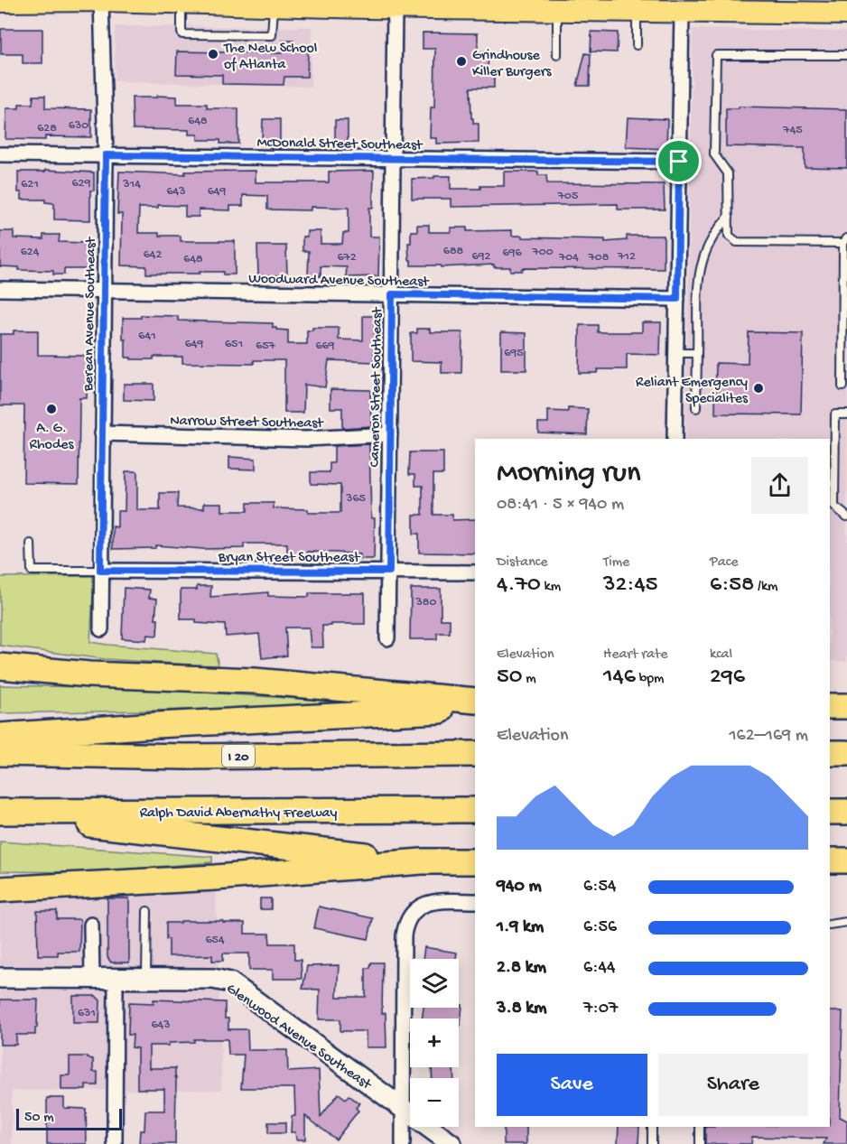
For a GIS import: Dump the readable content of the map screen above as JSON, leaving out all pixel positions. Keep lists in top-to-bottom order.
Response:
{
  "streets": {
    "highway": ["I 20", "Ralph David Abernathy Freeway"],
    "street": [
      "McDonald Street Southeast",
      "Woodward Avenue Southeast",
      "Berean Avenue Southeast",
      "Cameron Street Southeast",
      "Narrow Street Southeast",
      "Bryan Street Southeast",
      "Glenwood Avenue Southeast"
    ]
  },
  "crossings": [
    ["McDonald Street Southeast", "Berean Avenue Southeast"],
    ["McDonald Street Southeast", "Cameron Street Southeast"],
    ["Woodward Avenue Southeast", "Berean Avenue Southeast"],
    ["Woodward Avenue Southeast", "Cameron Street Southeast"],
    ["Berean Avenue Southeast", "Narrow Street Southeast"],
    ["Berean Avenue Southeast", "Bryan Street Southeast"],
    ["Cameron Street Southeast", "Narrow Street Southeast"],
    ["Cameron Street Southeast", "Bryan Street Southeast"]
  ],
  "places": [
    "The New School of Atlanta",
    "Grindhouse Killer Burgers",
    "Reliant Emergency Specialites",
    "A. G. Rhodes"
  ],
  "house_numbers": [
    "648",
    "630",
    "628",
    "745",
    "629",
    "621",
    "314",
    "643",
    "649",
    "705",
    "688",
    "624",
    "700",
    "696",
    "642",
    "692",
    "712",
    "672",
    "704",
    "708",
    "648",
    "641",
    "649",
    "651",
    "657",
    "669",
    "695",
    "365",
    "380",
    "654",
    "631",
    "643"
  ],
  "scale_bar": "50 m",
  "page": {
    "heading": ["Morning run", "08:41 · 5 × 940 m"],
    "stats": [
      ["Distance", "4.70 km"],
      ["Time", "32:45"],
      ["Pace", "6:58 /km"],
      ["Elevation", "50 m"],
      ["Heart rate", "146 bpm"],
      ["kcal", "296"]
    ],
    "chart": ["Elevation", "162–169 m"],
    "list": [
      {
        "name": "940 m",
        "note": "6:54"
      },
      {
        "name": "1.9 km",
        "note": "6:56"
      },
      {
        "name": "2.8 km",
        "note": "6:44"
      },
      {
        "name": "3.8 km",
        "note": "7:07"
      }
    ],
    "map_buttons": ["+", "−"],
    "buttons": ["Save", "Share"],
    "scale": "50 m"
  }
}
